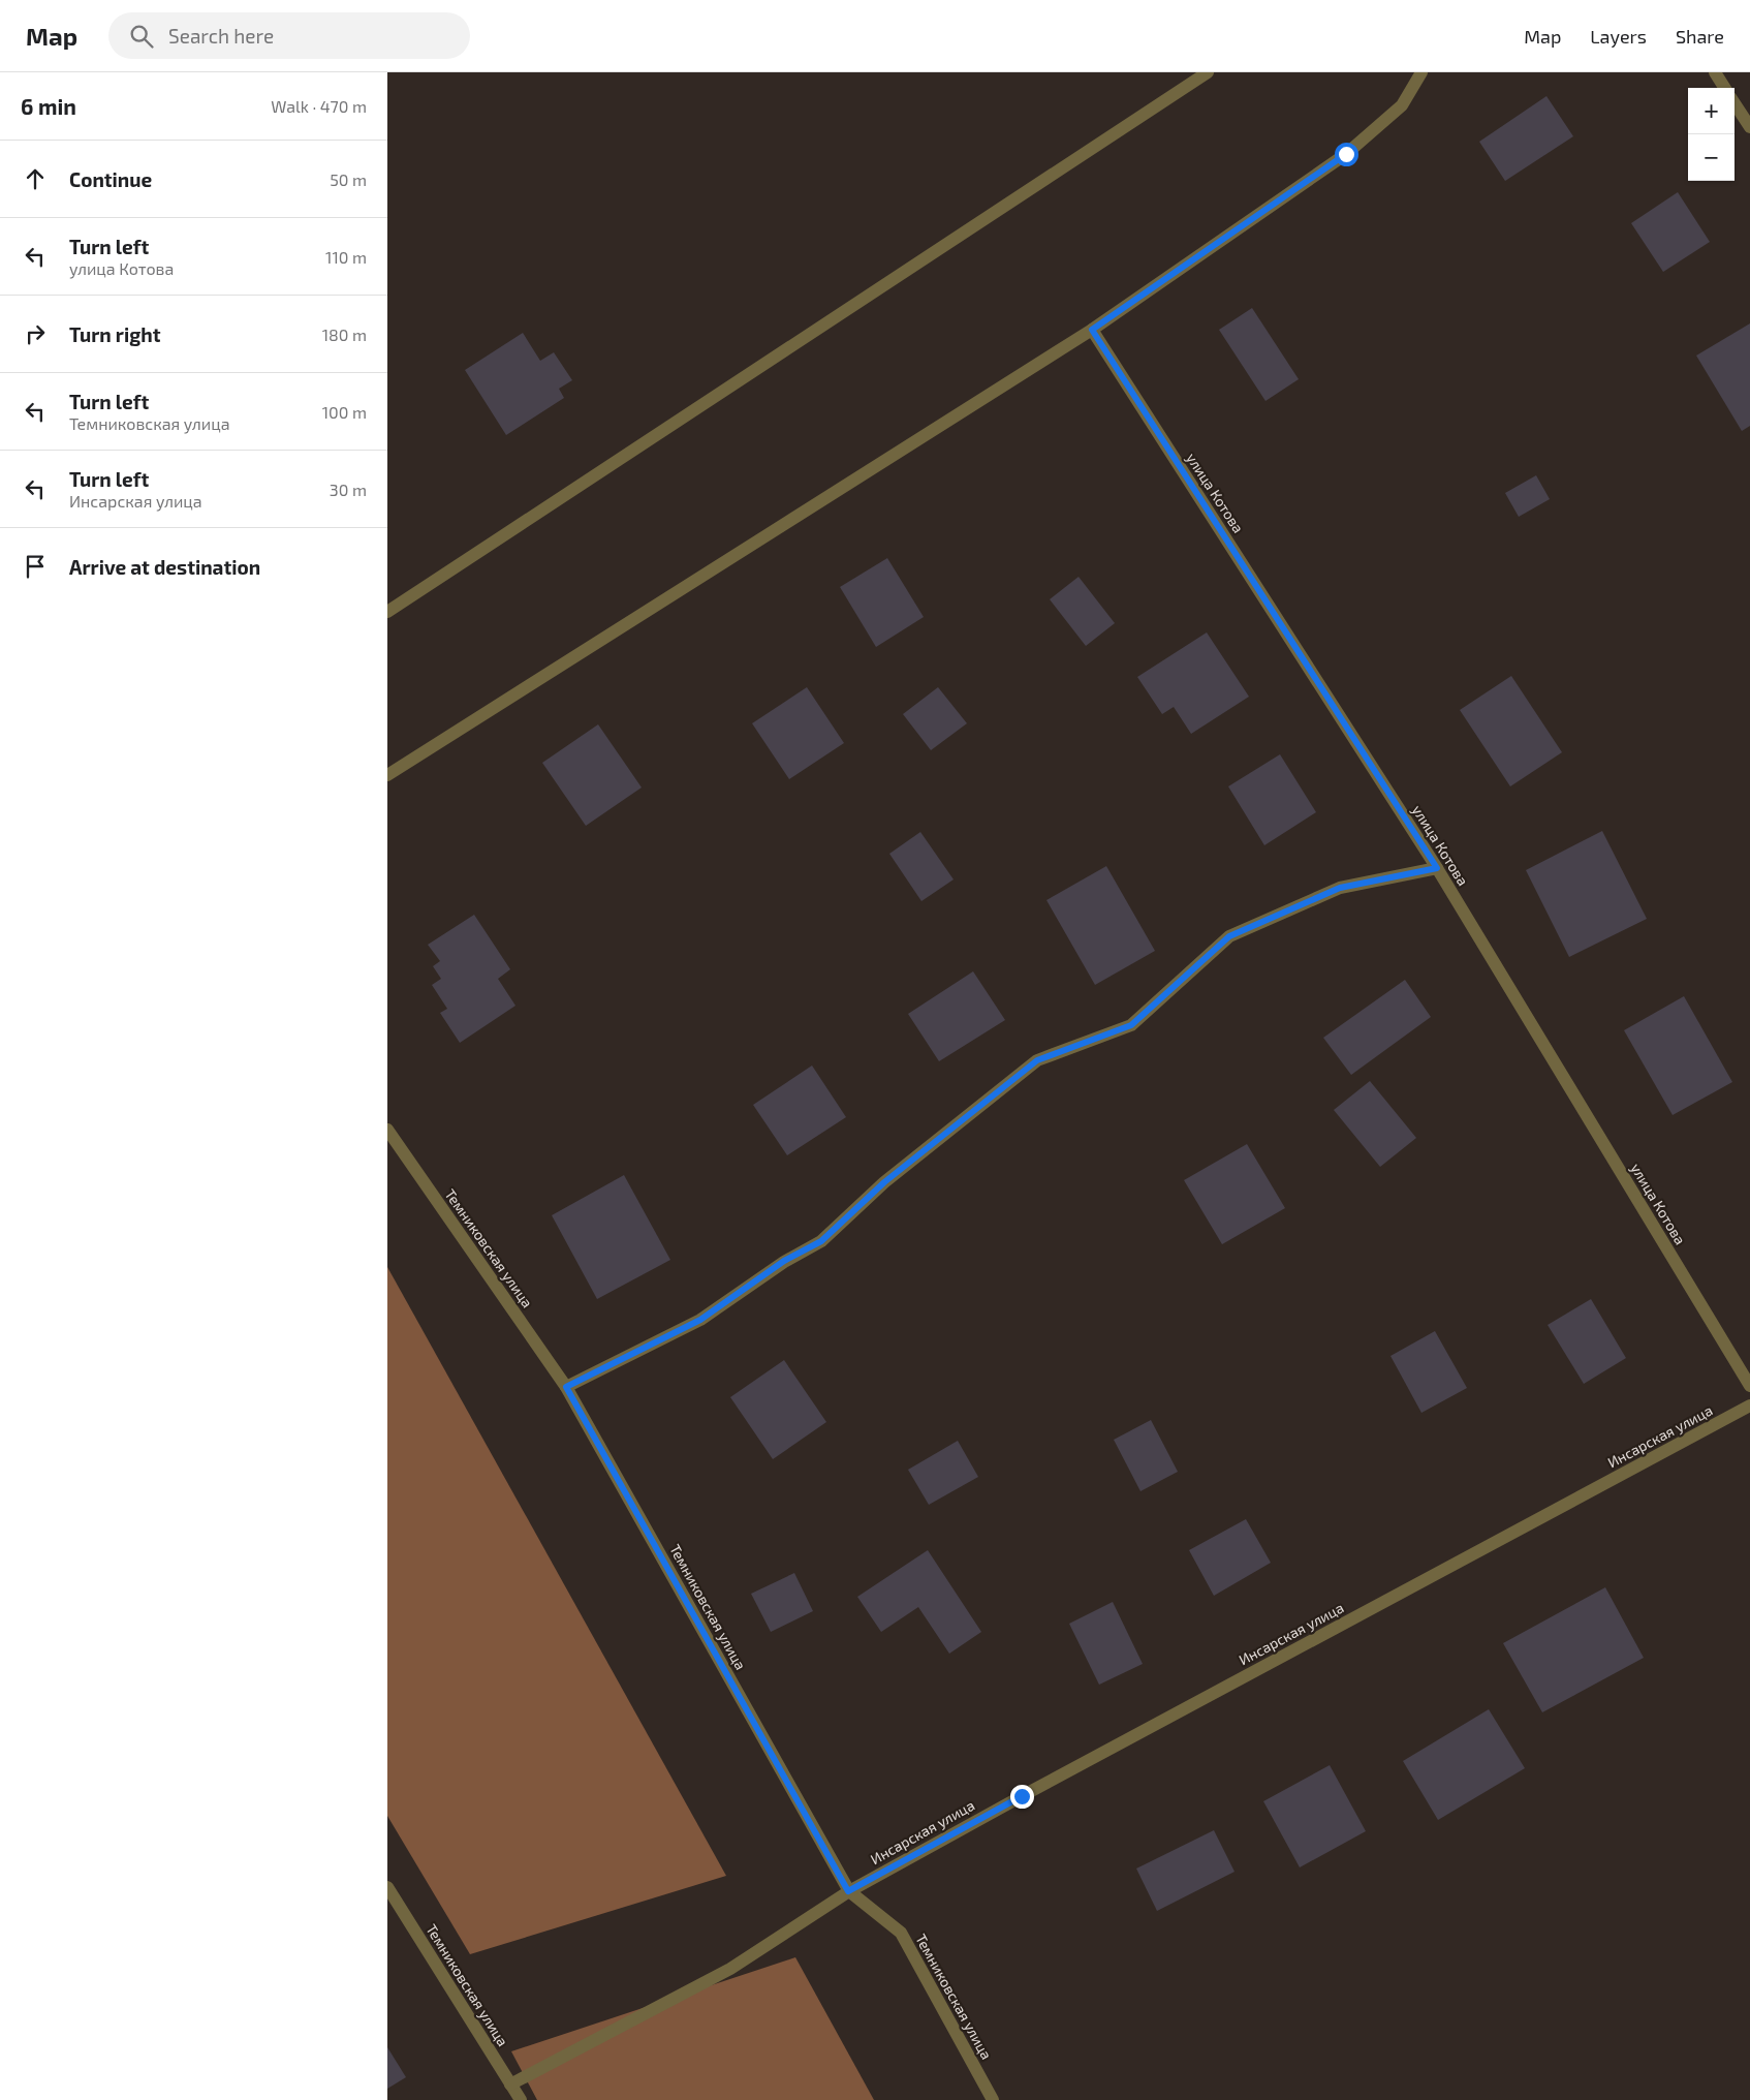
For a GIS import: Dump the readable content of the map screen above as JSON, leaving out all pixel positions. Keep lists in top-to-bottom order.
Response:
{
  "streets": {
    "street": ["улица Котова", "Темниковская улица", "Инсарская улица"]
  },
  "crossings": [
    ["Темниковская улица", "Инсарская улица"]
  ],
  "page": {
    "header": "Map",
    "search": "Search here",
    "nav": ["Map", "Layers", "Share"],
    "heading": ["6 min", "Walk · 470 m"],
    "map_buttons": ["+", "−"],
    "list": [
      ["Continue", "50 m"],
      ["Turn left", "улица Котова", "110 m"],
      ["Turn right", "180 m"],
      ["Turn left", "Темниковская улица", "100 m"],
      ["Turn left", "Инсарская улица", "30 m"],
      "Arrive at destination"
    ]
  }
}
